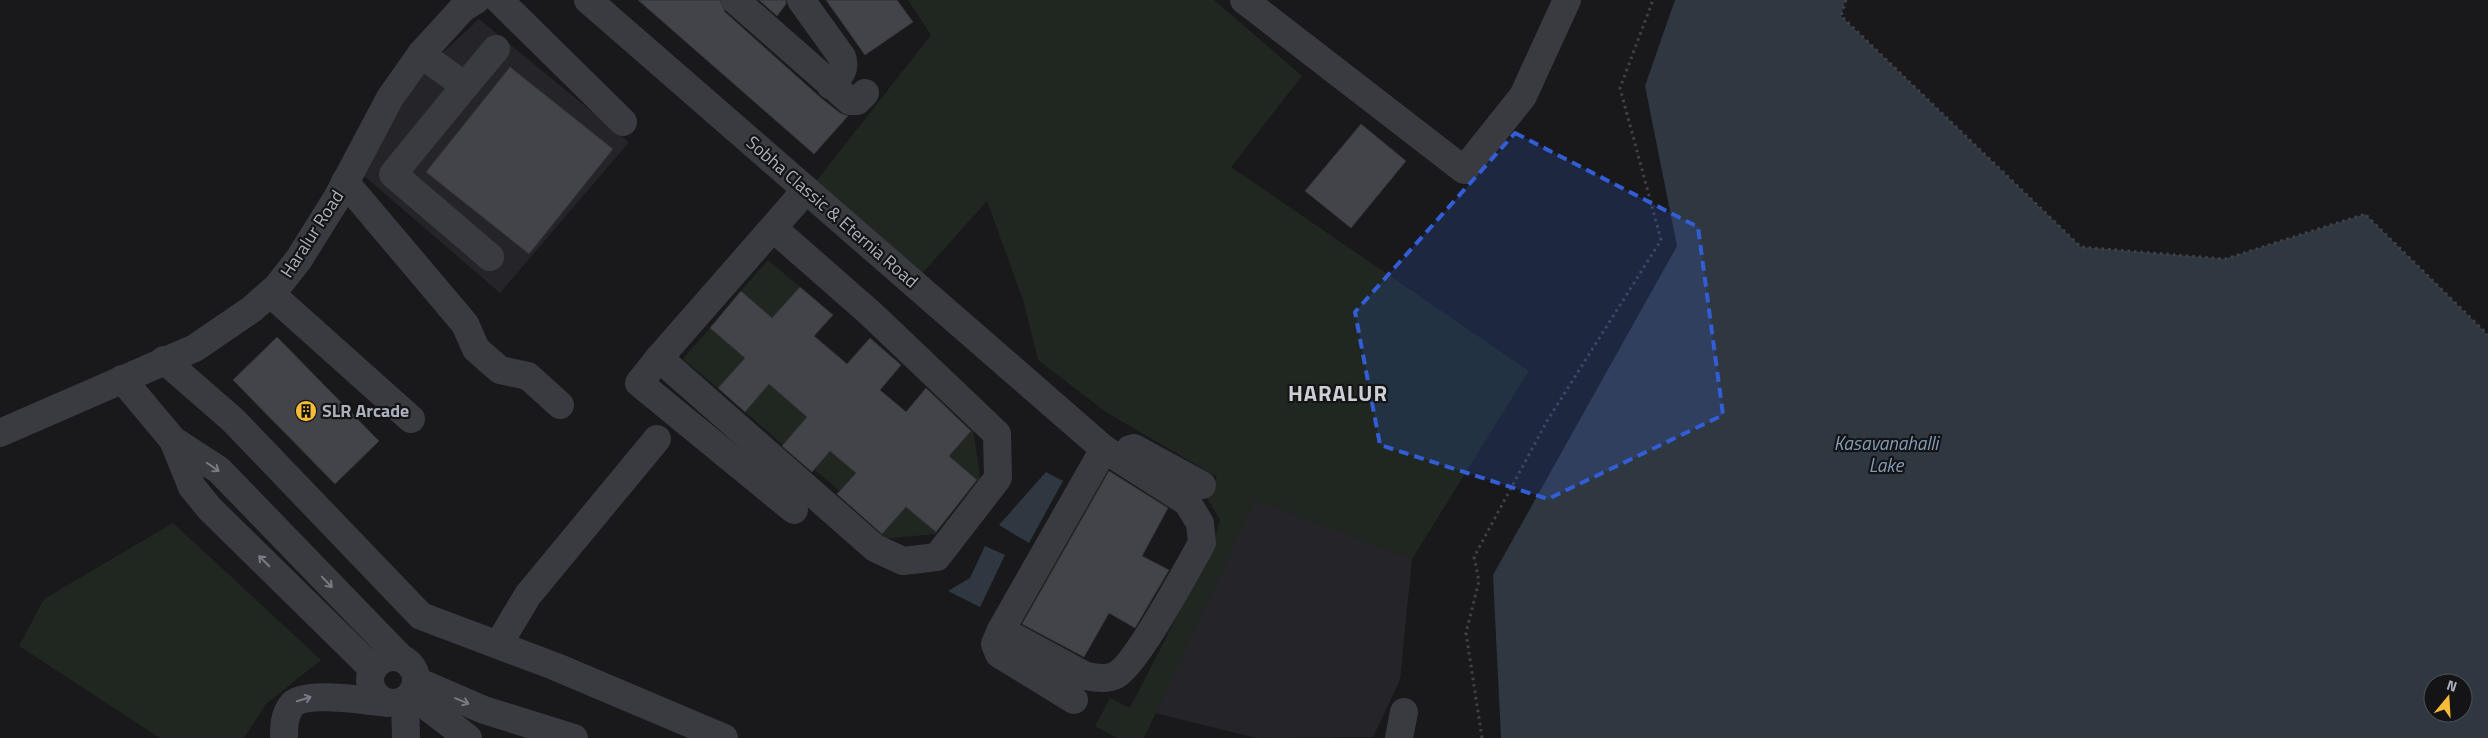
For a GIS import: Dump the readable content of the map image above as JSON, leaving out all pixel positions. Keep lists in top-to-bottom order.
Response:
{
  "streets": {
    "street": ["Sobha Classic & Eternia Road", "Haralur Road"]
  },
  "districts": ["HARALUR"],
  "water": ["Kasavanahalli Lake"],
  "places": {
    "building": ["SLR Arcade"]
  },
  "north": "top"
}
